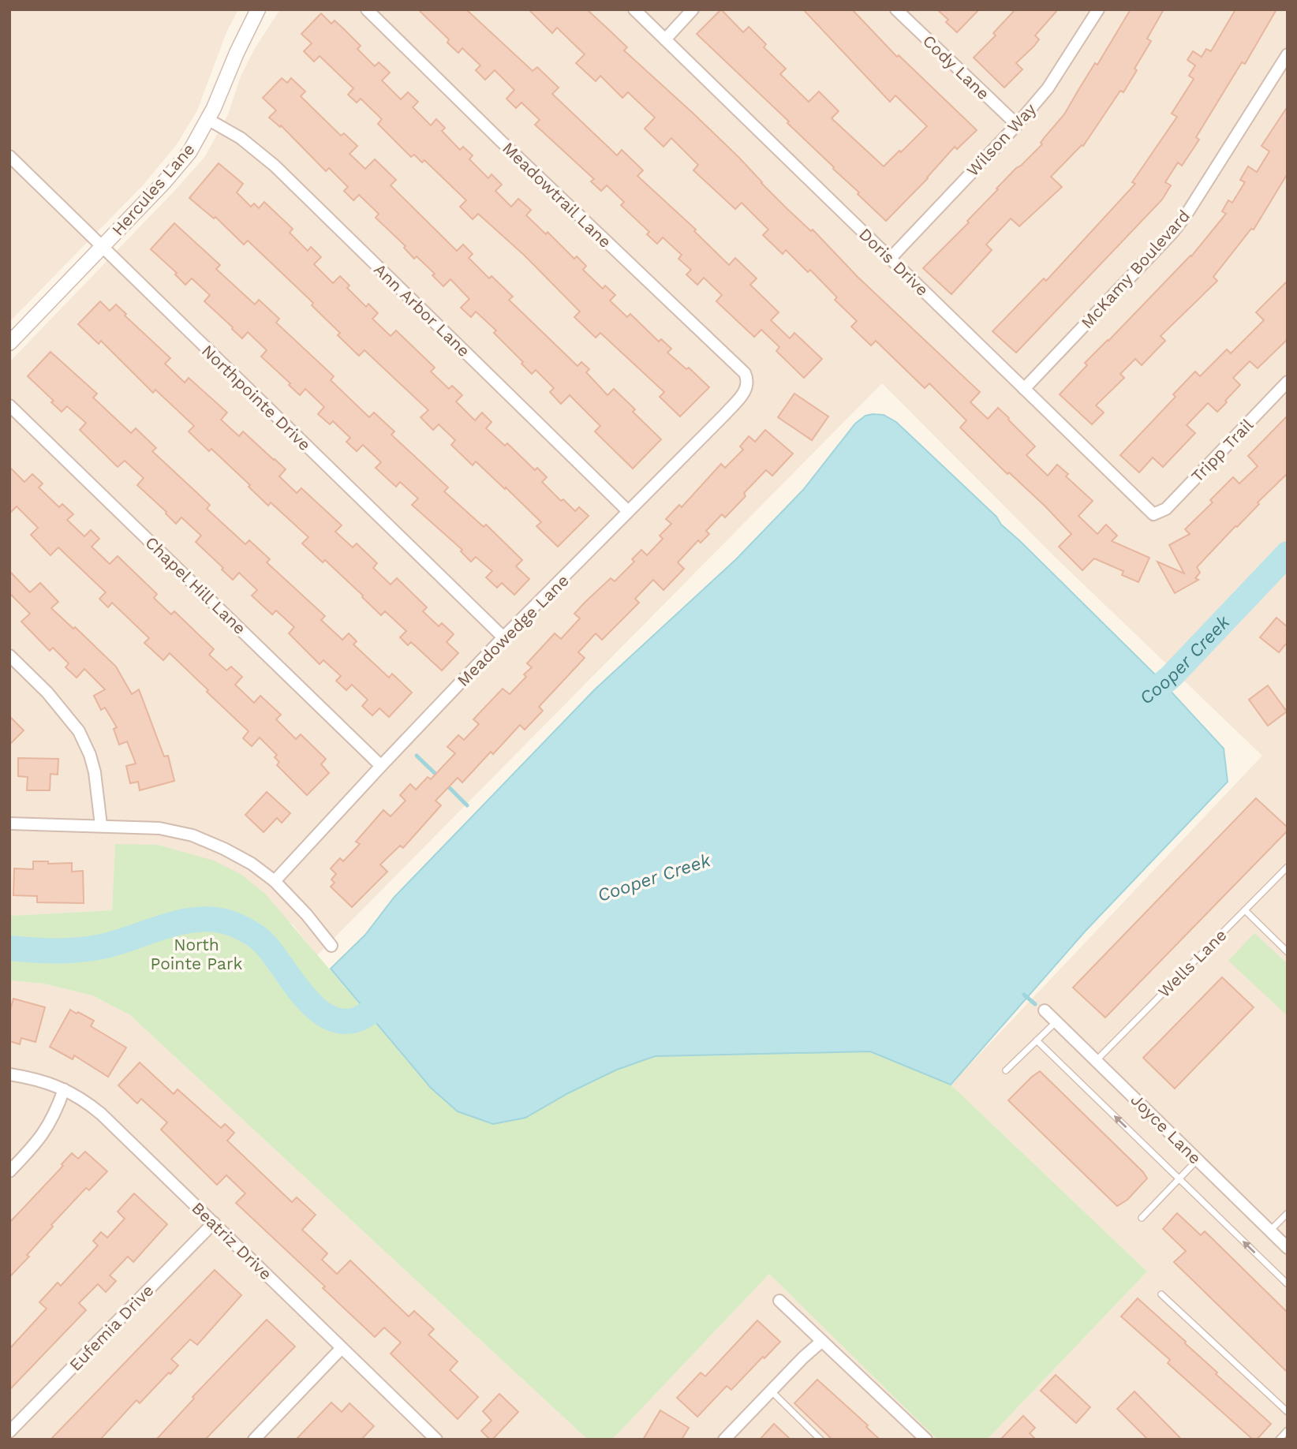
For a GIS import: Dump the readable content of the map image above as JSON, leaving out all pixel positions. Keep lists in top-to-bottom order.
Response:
{
  "streets": {
    "street": [
      "Cody Lane",
      "Wilson Way",
      "Hercules Lane",
      "Meadowtrail Lane",
      "Doris Drive",
      "McKamy Boulevard",
      "Ann Arbor Lane",
      "Northpointe Drive",
      "Tripp Trail",
      "Chapel Hill Lane",
      "Meadowedge Lane",
      "Joyce Lane",
      "Beatriz Drive",
      "Eufemia Drive"
    ],
    "lane": ["Wells Lane"]
  },
  "crossings": [
    ["Cody Lane", "Wilson Way"],
    ["Wilson Way", "Doris Drive"],
    ["Hercules Lane", "Ann Arbor Lane"],
    ["Hercules Lane", "Northpointe Drive"],
    ["Meadowtrail Lane", "Meadowedge Lane"],
    ["Doris Drive", "McKamy Boulevard"],
    ["Doris Drive", "Tripp Trail"],
    ["Ann Arbor Lane", "Meadowedge Lane"],
    ["Northpointe Drive", "Meadowedge Lane"],
    ["Chapel Hill Lane", "Meadowedge Lane"],
    ["Wells Lane", "Joyce Lane"],
    ["Beatriz Drive", "Eufemia Drive"]
  ],
  "water": ["Cooper Creek"],
  "parks": ["North Pointe Park"]
}
